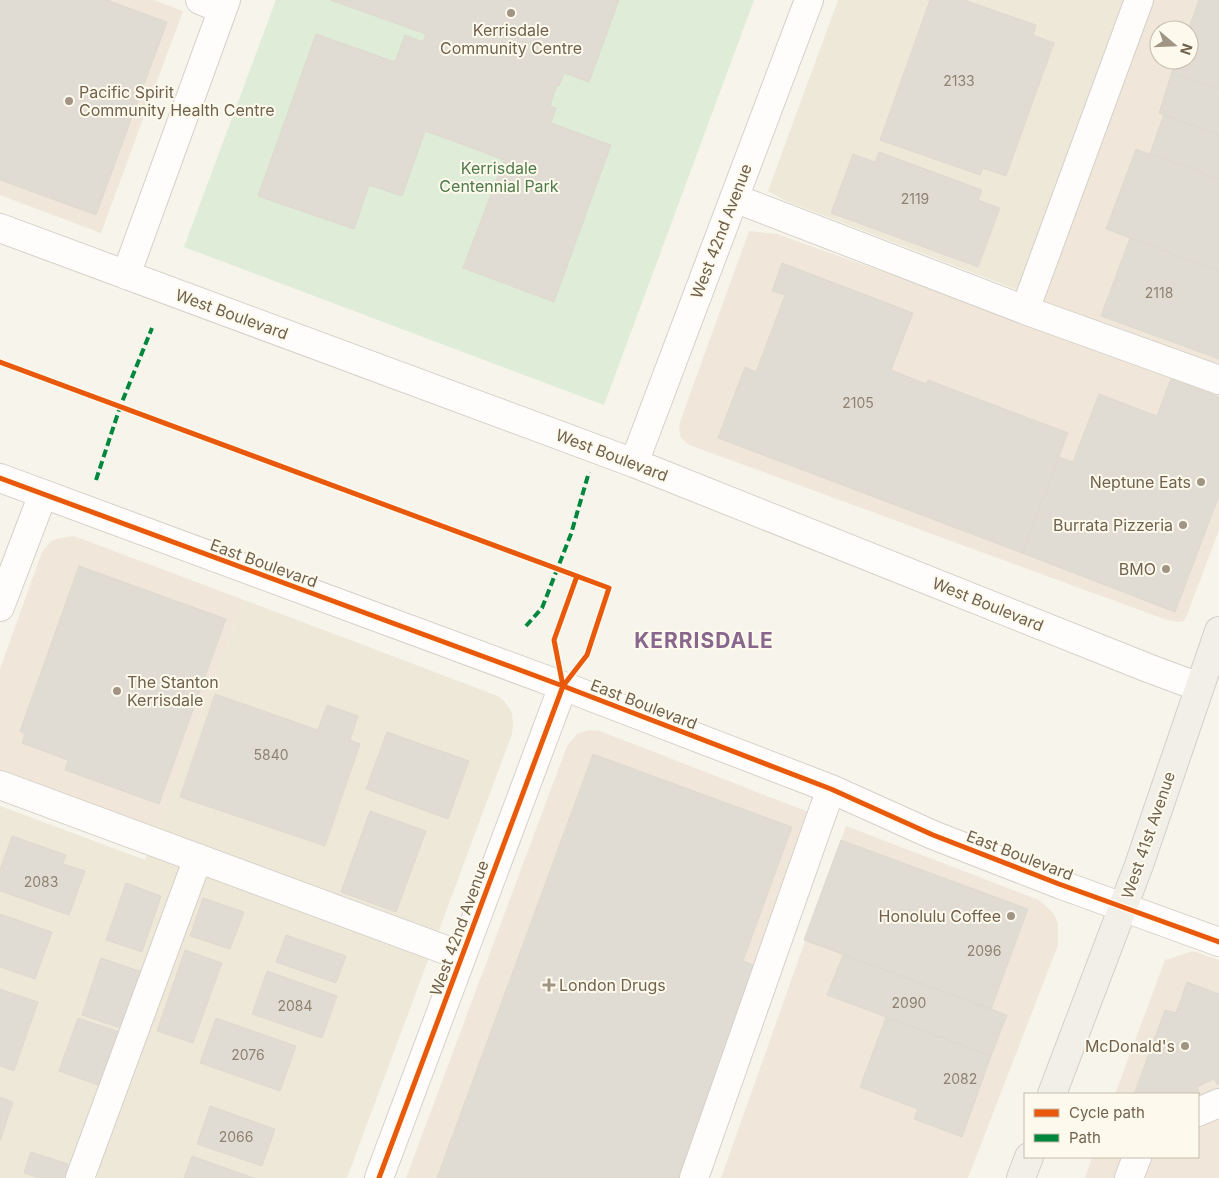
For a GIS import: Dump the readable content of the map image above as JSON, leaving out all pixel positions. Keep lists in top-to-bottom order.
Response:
{
  "streets": {
    "main road": ["West 41st Avenue"],
    "street": ["West 42nd Avenue", "West Boulevard", "East Boulevard"]
  },
  "crossings": [
    ["West 42nd Avenue", "West Boulevard"],
    ["West 42nd Avenue", "East Boulevard"],
    ["West Boulevard", "West 41st Avenue"],
    ["East Boulevard", "West 41st Avenue"]
  ],
  "districts": ["KERRISDALE"],
  "parks": ["Kerrisdale Centennial Park"],
  "places": {
    "other": [
      "Kerrisdale Community Centre",
      "Pacific Spirit Community Health Centre",
      "Neptune Eats",
      "Burrata Pizzeria",
      "BMO",
      "The Stanton Kerrisdale",
      "Honolulu Coffee",
      "McDonald's"
    ],
    "health": ["London Drugs"]
  },
  "house_numbers": [
    "2133",
    "2119",
    "2118",
    "2105",
    "5840",
    "2083",
    "2096",
    "2090",
    "2084",
    "2076",
    "2082",
    "2066"
  ],
  "legend": ["Cycle path", "Path"],
  "north": "right"
}
